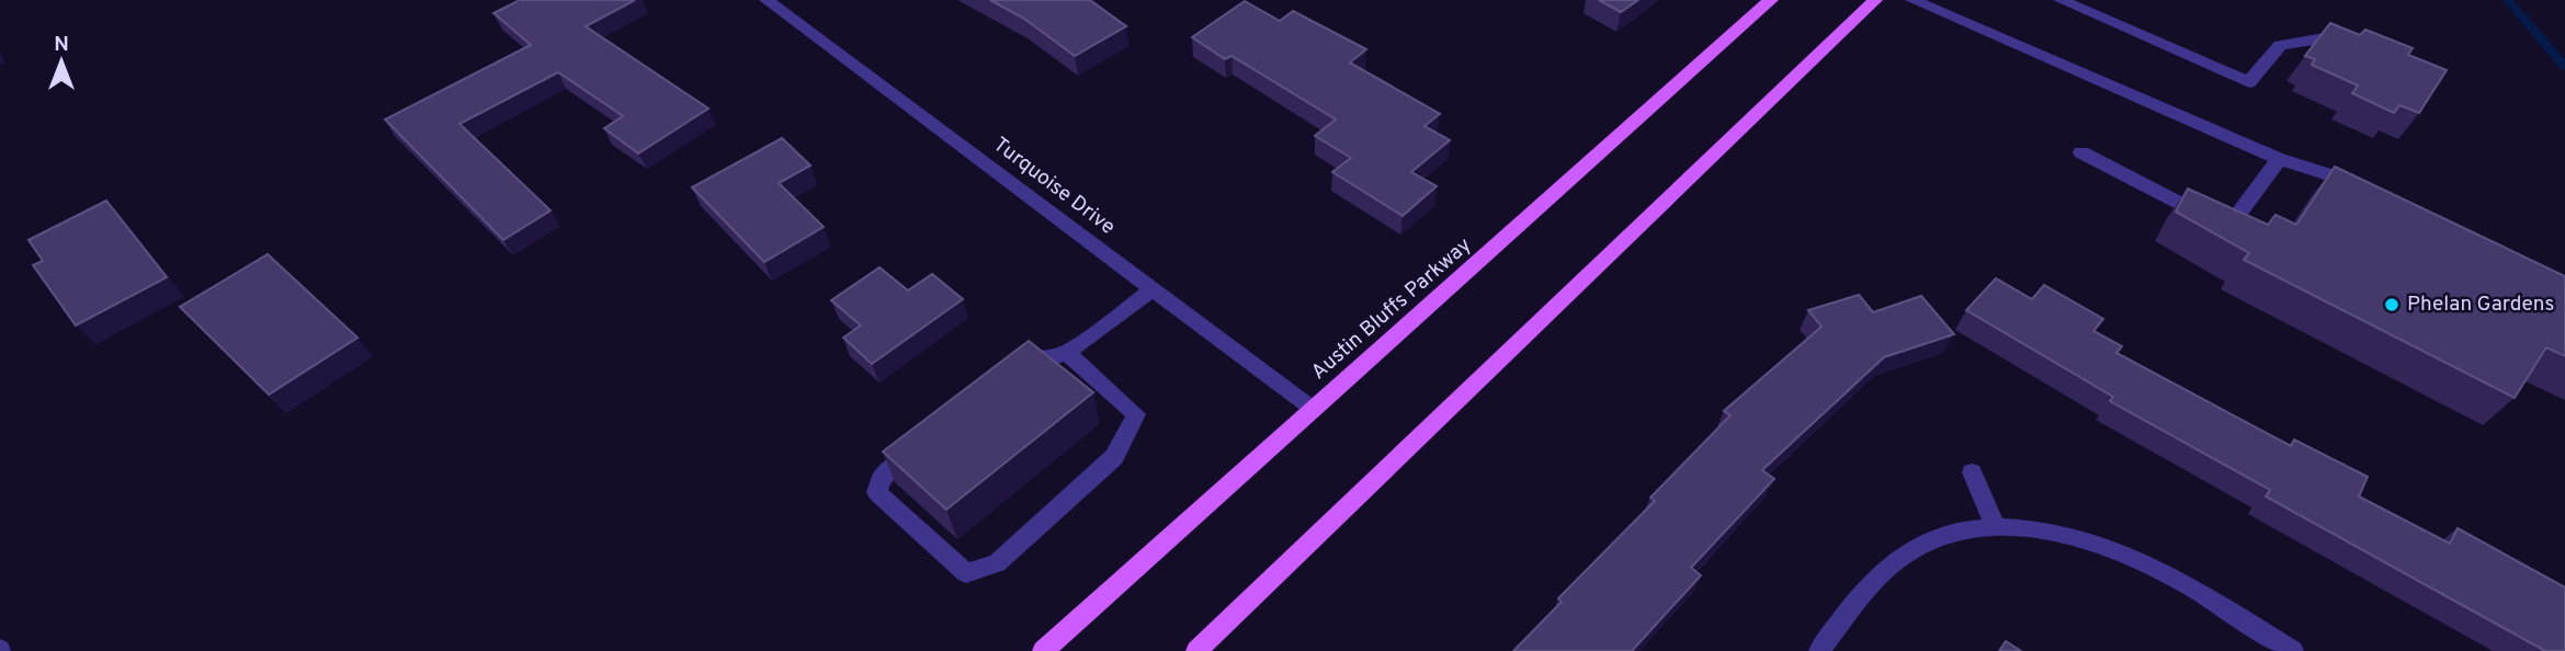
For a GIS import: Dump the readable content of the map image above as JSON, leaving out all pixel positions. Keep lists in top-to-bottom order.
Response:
{
  "streets": {
    "main road": ["Austin Bluffs Parkway"],
    "street": ["Turquoise Drive"]
  },
  "crossings": [
    ["Turquoise Drive", "Austin Bluffs Parkway"]
  ],
  "places": ["Phelan Gardens"],
  "north": "top"
}
